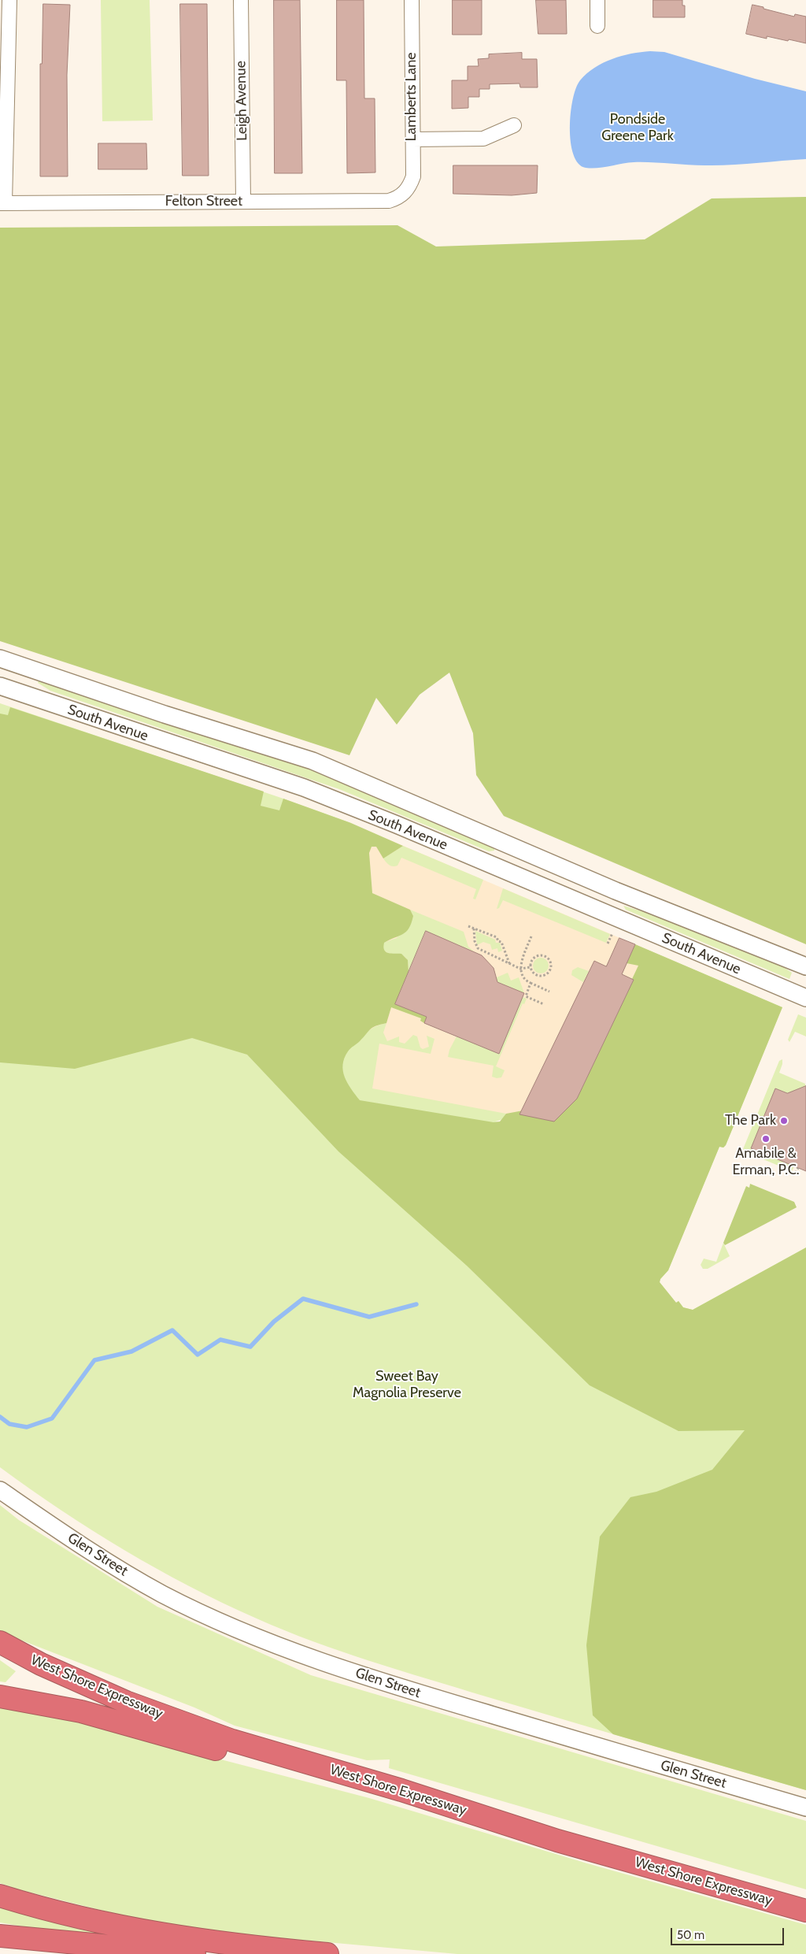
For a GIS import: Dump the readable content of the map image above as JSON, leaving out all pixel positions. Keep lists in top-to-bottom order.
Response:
{
  "streets": {
    "highway": ["West Shore Expressway"],
    "street": [
      "Lamberts Lane",
      "Leigh Avenue",
      "Felton Street",
      "South Avenue",
      "Glen Street"
    ]
  },
  "crossings": [
    ["Lamberts Lane", "Felton Street"],
    ["Leigh Avenue", "Felton Street"]
  ],
  "parks": ["Pondside Greene Park", "Sweet Bay Magnolia Preserve"],
  "places": ["The Park", "Amabile & Erman, P.C."],
  "scale_bar": "50 m"
}
